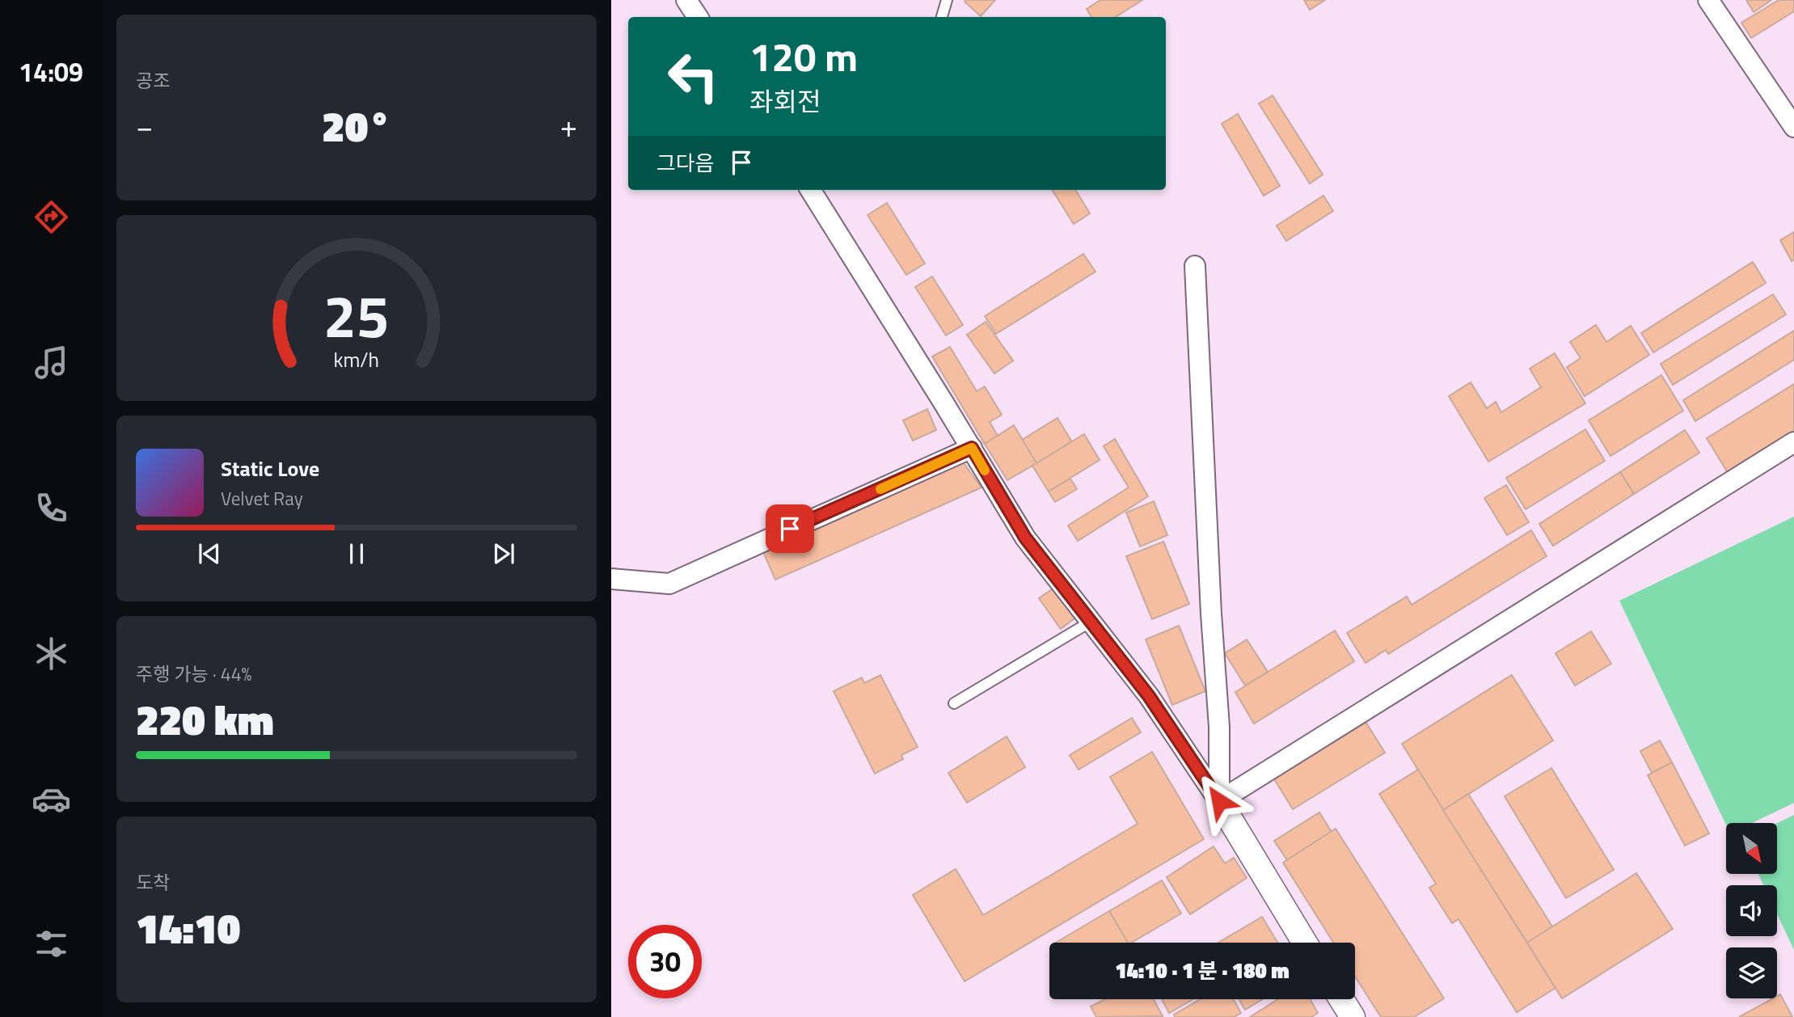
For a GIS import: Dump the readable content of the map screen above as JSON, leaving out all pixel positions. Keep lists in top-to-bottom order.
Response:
{
  "north": "bottom right",
  "page": {
    "tabs": "14:09",
    "tile": [
      "공조",
      ["주행 가능 · 44%", "220 km"],
      ["도착", "14:10"]
    ],
    "turn": ["120 m", "좌회전"],
    "heat": ["−", "20°", "+"],
    "then": "그다음",
    "song": ["Static Love", "Velvet Ray"],
    "limit": "30",
    "trip": "14:10 · 1 분 · 180 m",
    "gauge": ["25", "km/h"]
  }
}
